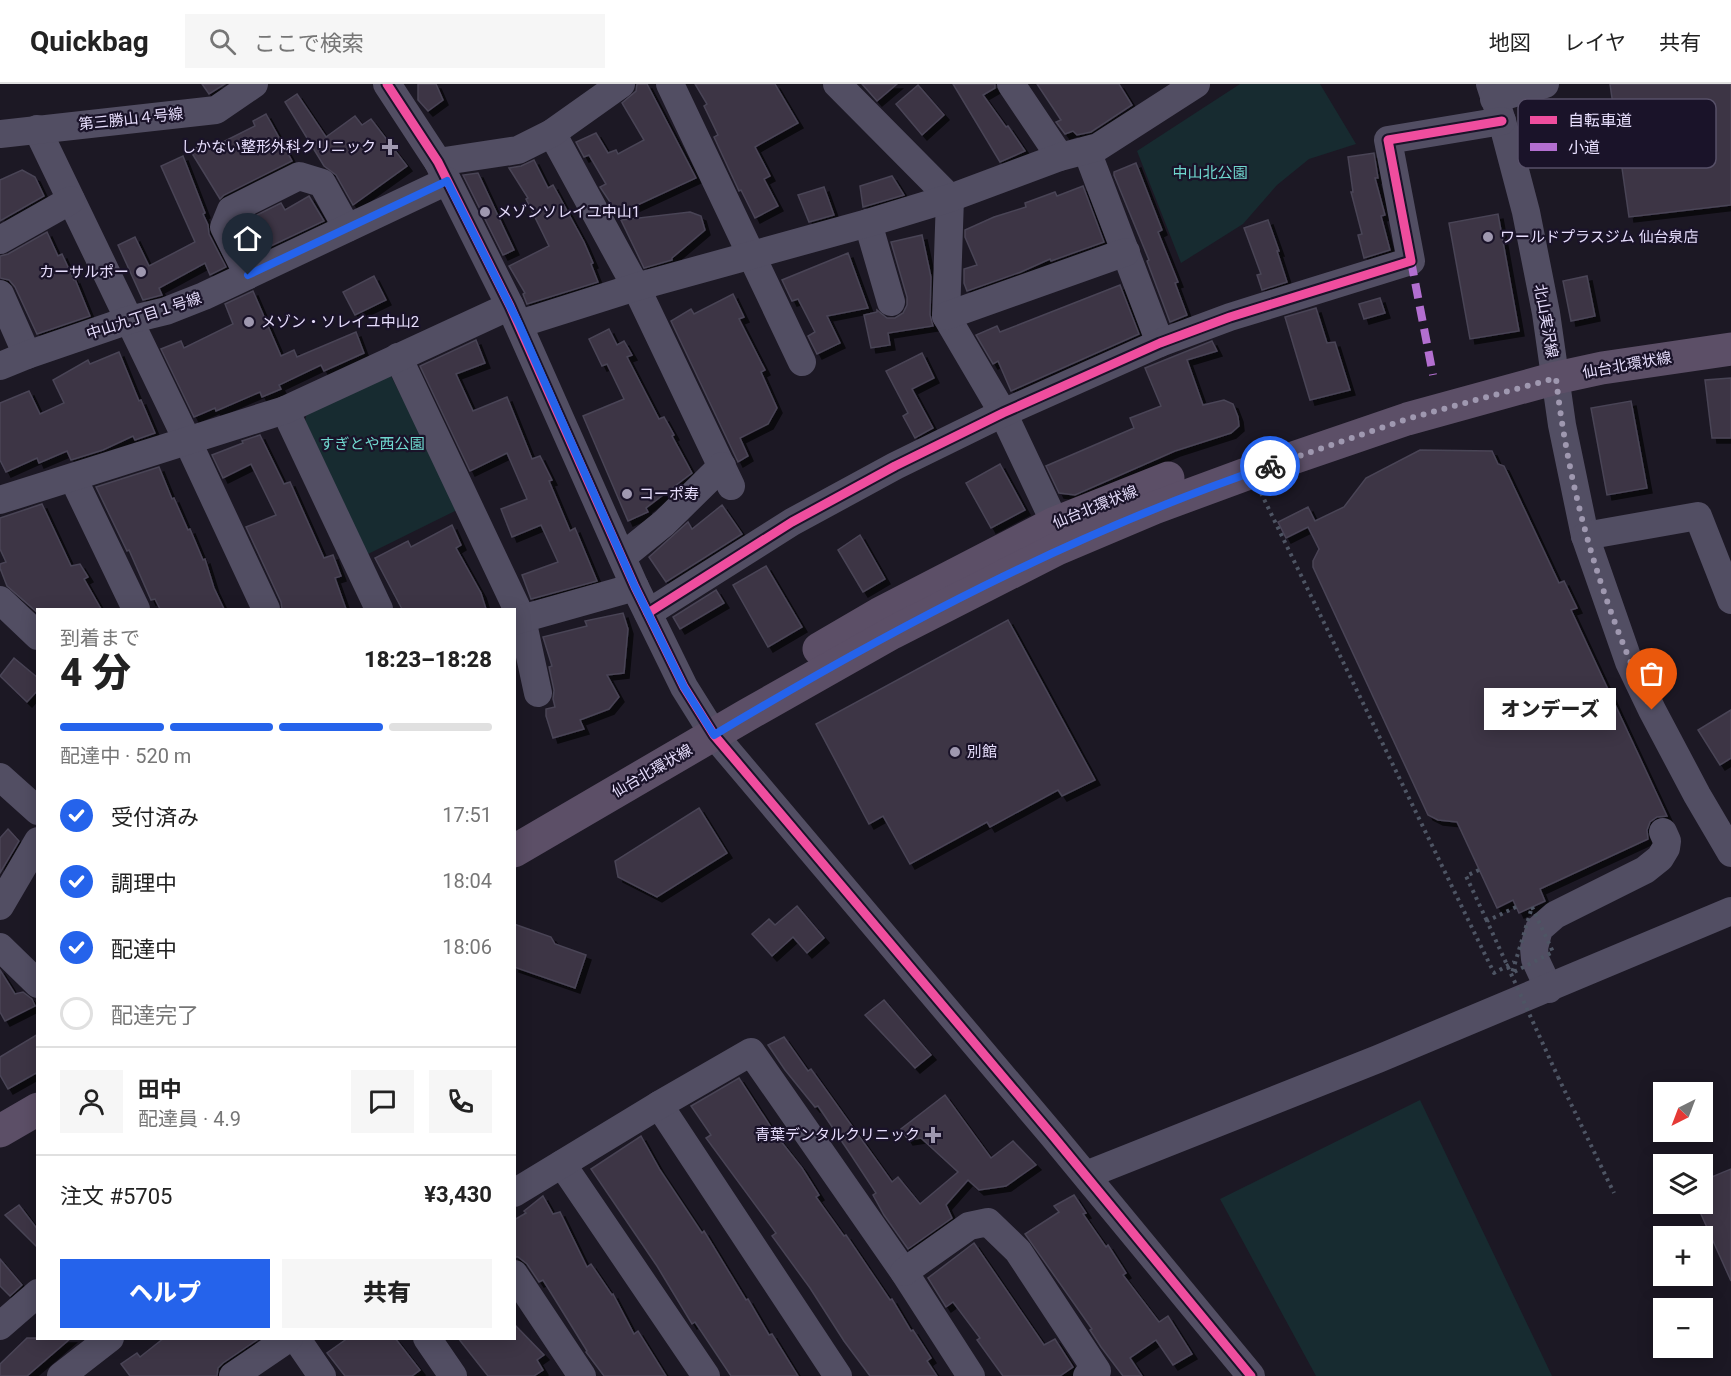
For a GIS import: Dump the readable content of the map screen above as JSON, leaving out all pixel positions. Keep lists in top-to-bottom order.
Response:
{
  "streets": {
    "main road": ["仙台北環状線"],
    "street": ["第三勝山４号線", "中山九丁目１号線", "北山実沢線"]
  },
  "crossings": [
    ["北山実沢線", "仙台北環状線"]
  ],
  "parks": ["中山北公園", "すぎとや西公園"],
  "places": {
    "health": ["しかない整形外科クリニック", "青葉デンタルクリニック"],
    "other": [
      "メゾンソレイユ中山1",
      "ワールドプラスジム 仙台泉店",
      "カーサルポー",
      "メゾン・ソレイユ中山2",
      "コーポ寿",
      "オンデーズ",
      "別館"
    ]
  },
  "legend": ["自転車道", "小道"],
  "north": "bottom left",
  "page": {
    "header": "Quickbag",
    "search": "ここで検索",
    "nav": ["地図", "レイヤ", "共有"],
    "heading": ["4 分", "到着まで", "18:23–18:28"],
    "panel": [
      "田中",
      "配達員 · 4.9",
      "注文 #5705",
      "¥3,430"
    ],
    "bubble": "オンデーズ",
    "bar": "配達中 · 520 m",
    "list": [
      ["受付済み", "17:51"],
      ["調理中", "18:04"],
      ["配達中", "18:06"],
      "配達完了"
    ],
    "map_buttons": ["+", "−"],
    "buttons": ["ヘルプ", "共有"]
  }
}
